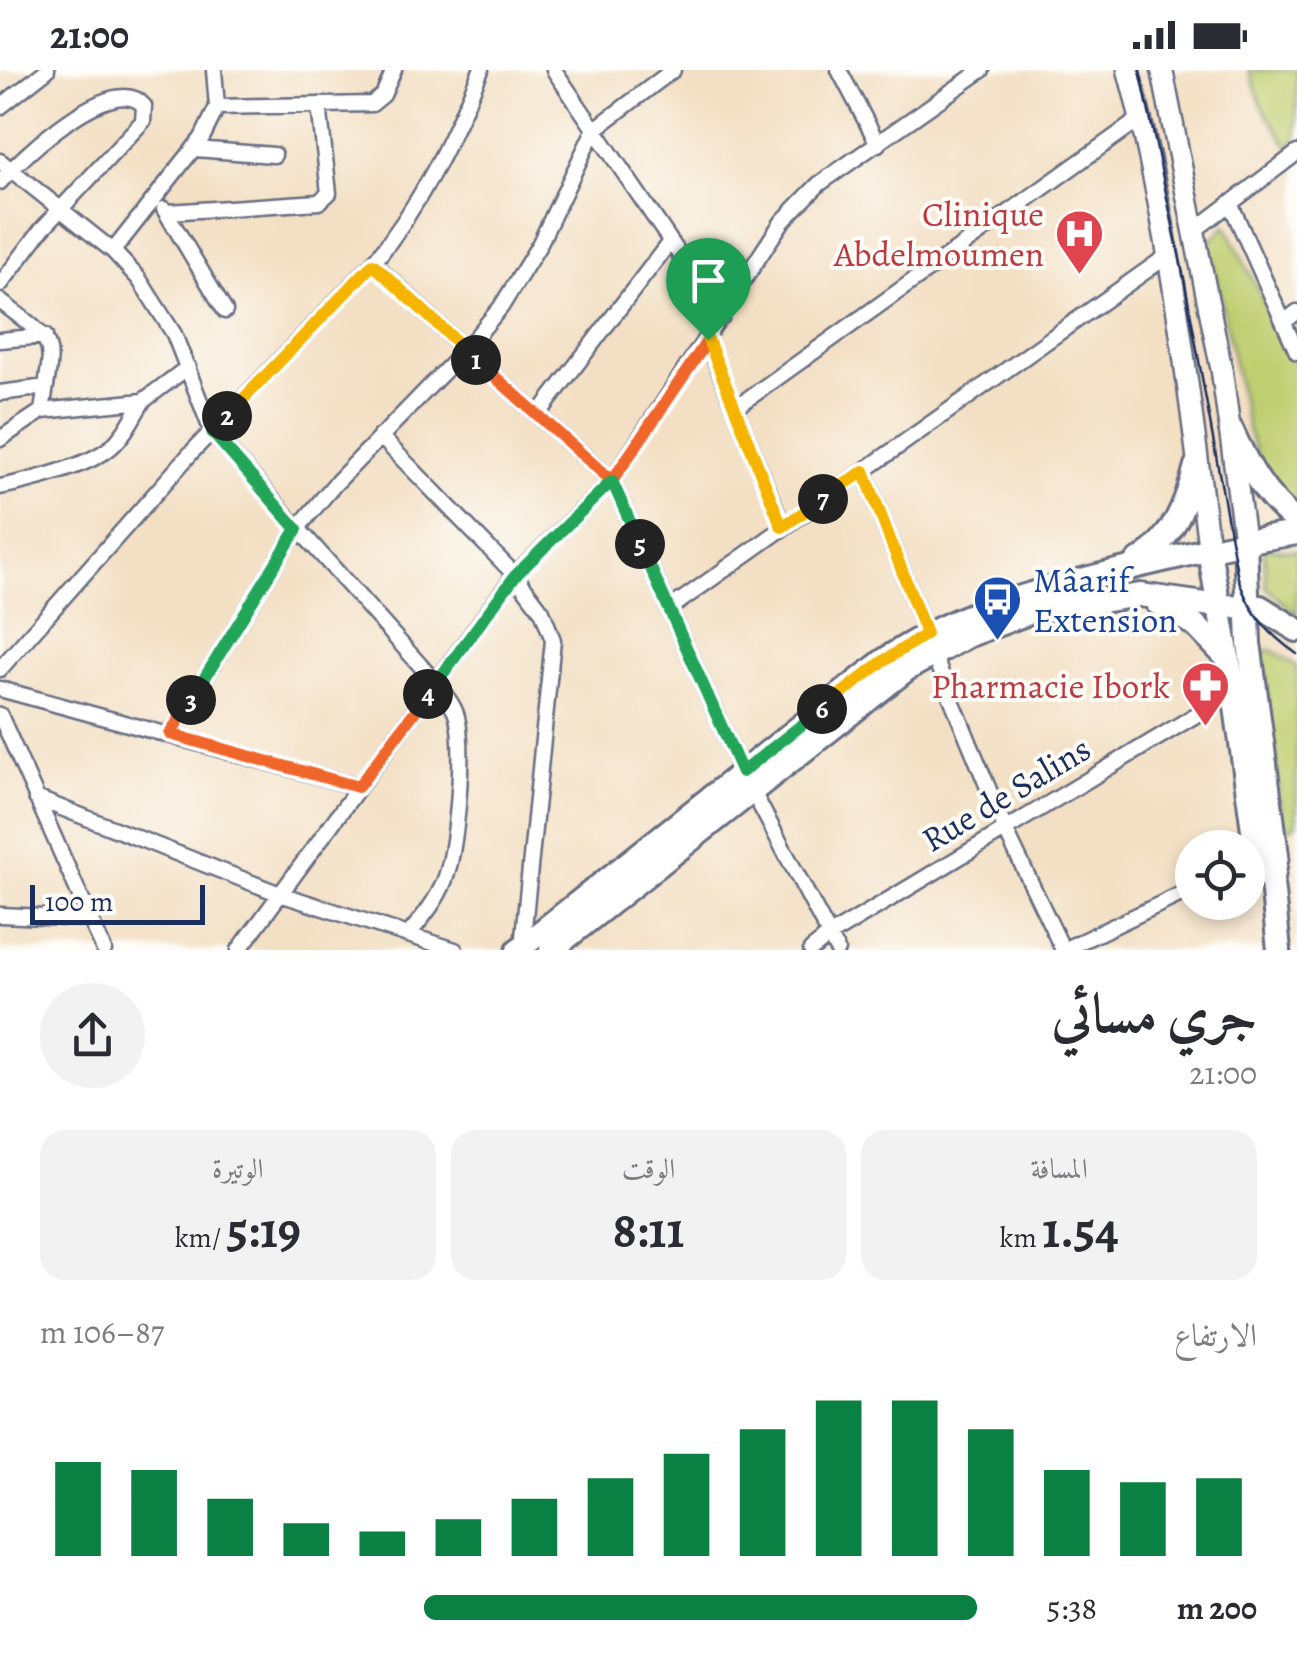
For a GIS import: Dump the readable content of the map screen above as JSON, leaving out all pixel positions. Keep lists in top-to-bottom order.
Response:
{
  "streets": {
    "street": ["Rue de Salins"]
  },
  "places": {
    "hospital": ["Clinique Abdelmoumen"],
    "bus stop": ["Mâarif Extension"],
    "pharmacy": ["Pharmacie Ibork"]
  },
  "scale_bar": "100 m",
  "page": {
    "status": "21:00",
    "pins": [
      "1",
      "2",
      "7",
      "5",
      "4",
      "3",
      "6"
    ],
    "scale": "100 m",
    "heading": ["جري مسائي", "21:00"],
    "stats": [
      ["المسافة", "1.54 km"],
      ["الوقت", "8:11"],
      ["الوتيرة", "5:19 /km"]
    ],
    "chart": ["الارتفاع", "87–106 m"],
    "list": [
      {
        "name": "200 m",
        "note": "5:38"
      }
    ]
  }
}
